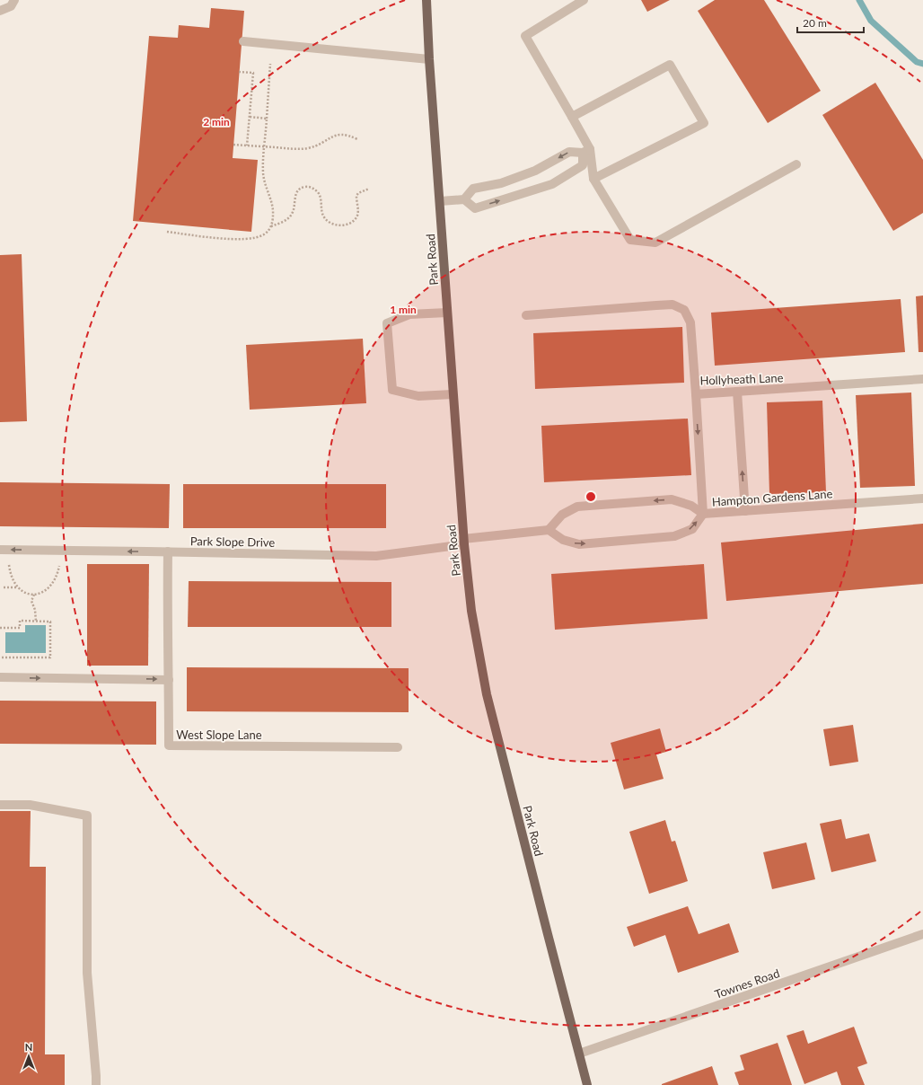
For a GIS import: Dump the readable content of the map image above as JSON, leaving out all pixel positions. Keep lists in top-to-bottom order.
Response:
{
  "streets": {
    "main road": ["Park Road"],
    "street": [
      "Hollyheath Lane",
      "Hampton Gardens Lane",
      "Park Slope Drive",
      "West Slope Lane",
      "Townes Road"
    ]
  },
  "crossings": [
    ["Park Road", "Park Slope Drive"],
    ["Park Road", "Townes Road"],
    ["Park Slope Drive", "West Slope Lane"]
  ],
  "one_way": ["Park Slope Drive"],
  "scale_bar": "20 m",
  "north": "top",
  "rings": ["2 min", "1 min"]
}
